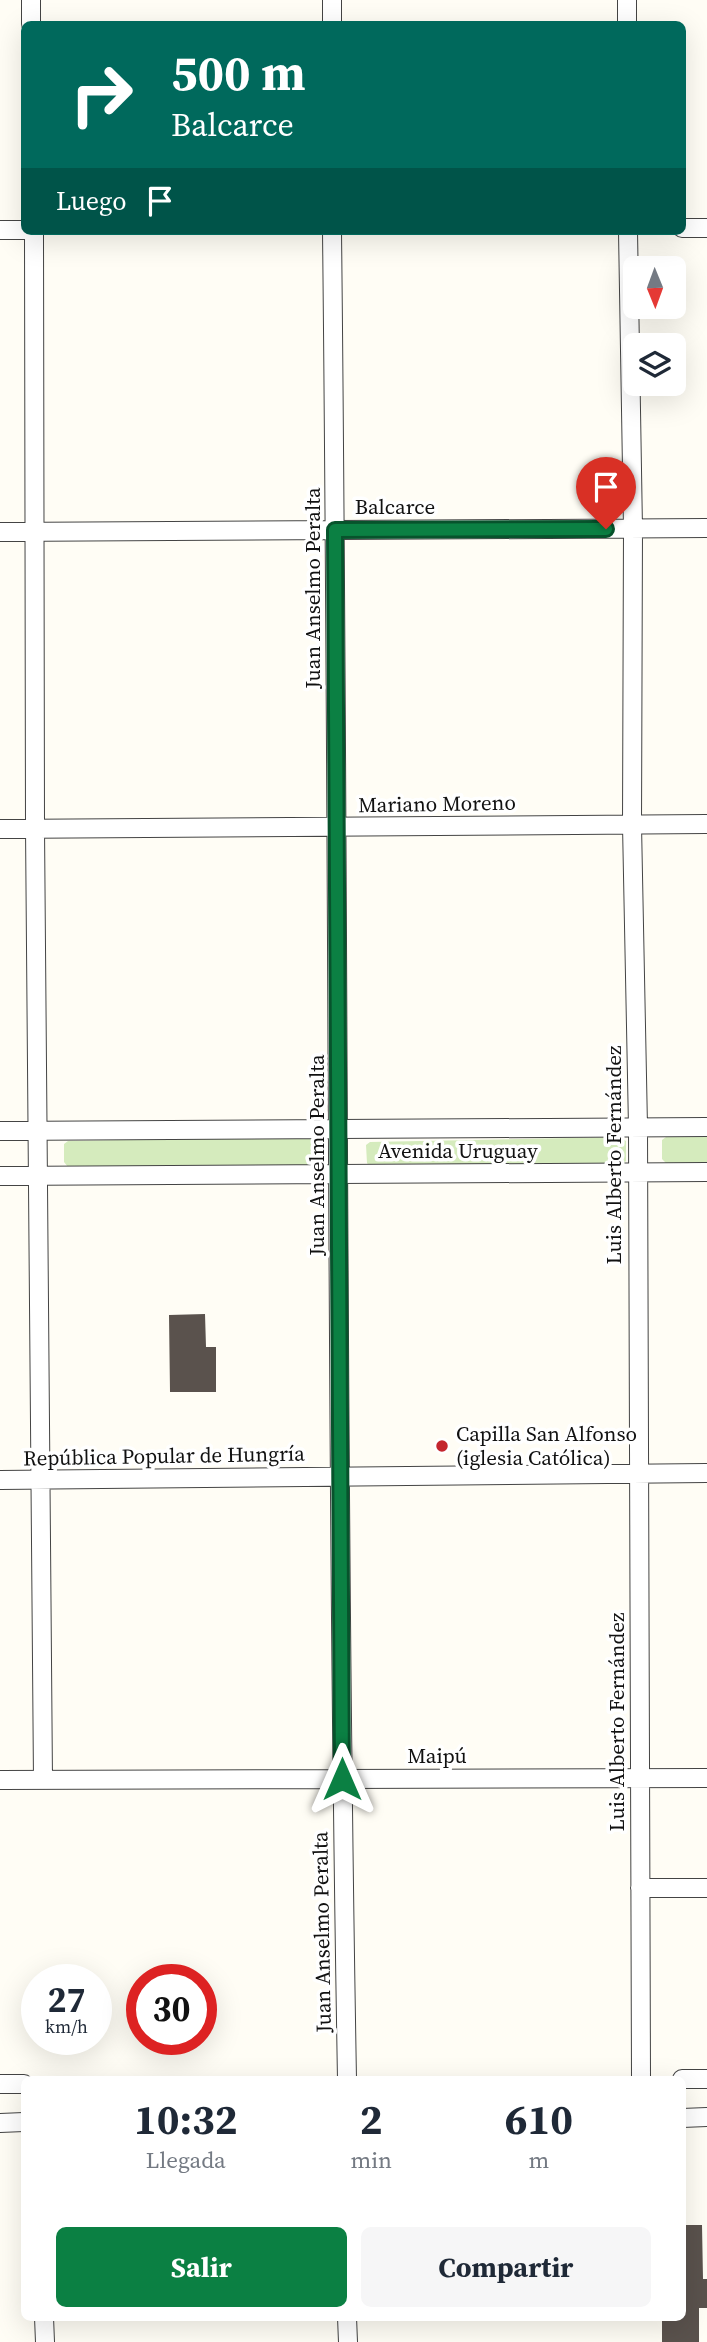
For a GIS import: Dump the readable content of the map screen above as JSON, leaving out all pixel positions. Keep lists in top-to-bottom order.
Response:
{
  "streets": {
    "street": [
      "Balcarce",
      "Juan Anselmo Peralta",
      "Mariano Moreno",
      "Avenida Uruguay",
      "Luis Alberto Fernández",
      "República Popular de Hungría",
      "Maipú"
    ]
  },
  "crossings": [
    ["Balcarce", "Juan Anselmo Peralta"],
    ["Balcarce", "Luis Alberto Fernández"],
    ["Juan Anselmo Peralta", "Mariano Moreno"],
    ["Juan Anselmo Peralta", "Avenida Uruguay"],
    ["Juan Anselmo Peralta", "República Popular de Hungría"],
    ["Juan Anselmo Peralta", "Maipú"],
    ["Mariano Moreno", "Luis Alberto Fernández"],
    ["Avenida Uruguay", "Luis Alberto Fernández"],
    ["Luis Alberto Fernández", "República Popular de Hungría"],
    ["Luis Alberto Fernández", "Maipú"]
  ],
  "places": ["Capilla San Alfonso (iglesia Católica)"],
  "north": "bottom",
  "page": {
    "turn": ["500 m", "Balcarce"],
    "then": "Luego",
    "speed": "27 km/h",
    "limit": "30",
    "eta": [
      "10:32",
      "Llegada",
      "2",
      "min",
      "610",
      "m"
    ],
    "buttons": ["Salir", "Compartir"]
  }
}
